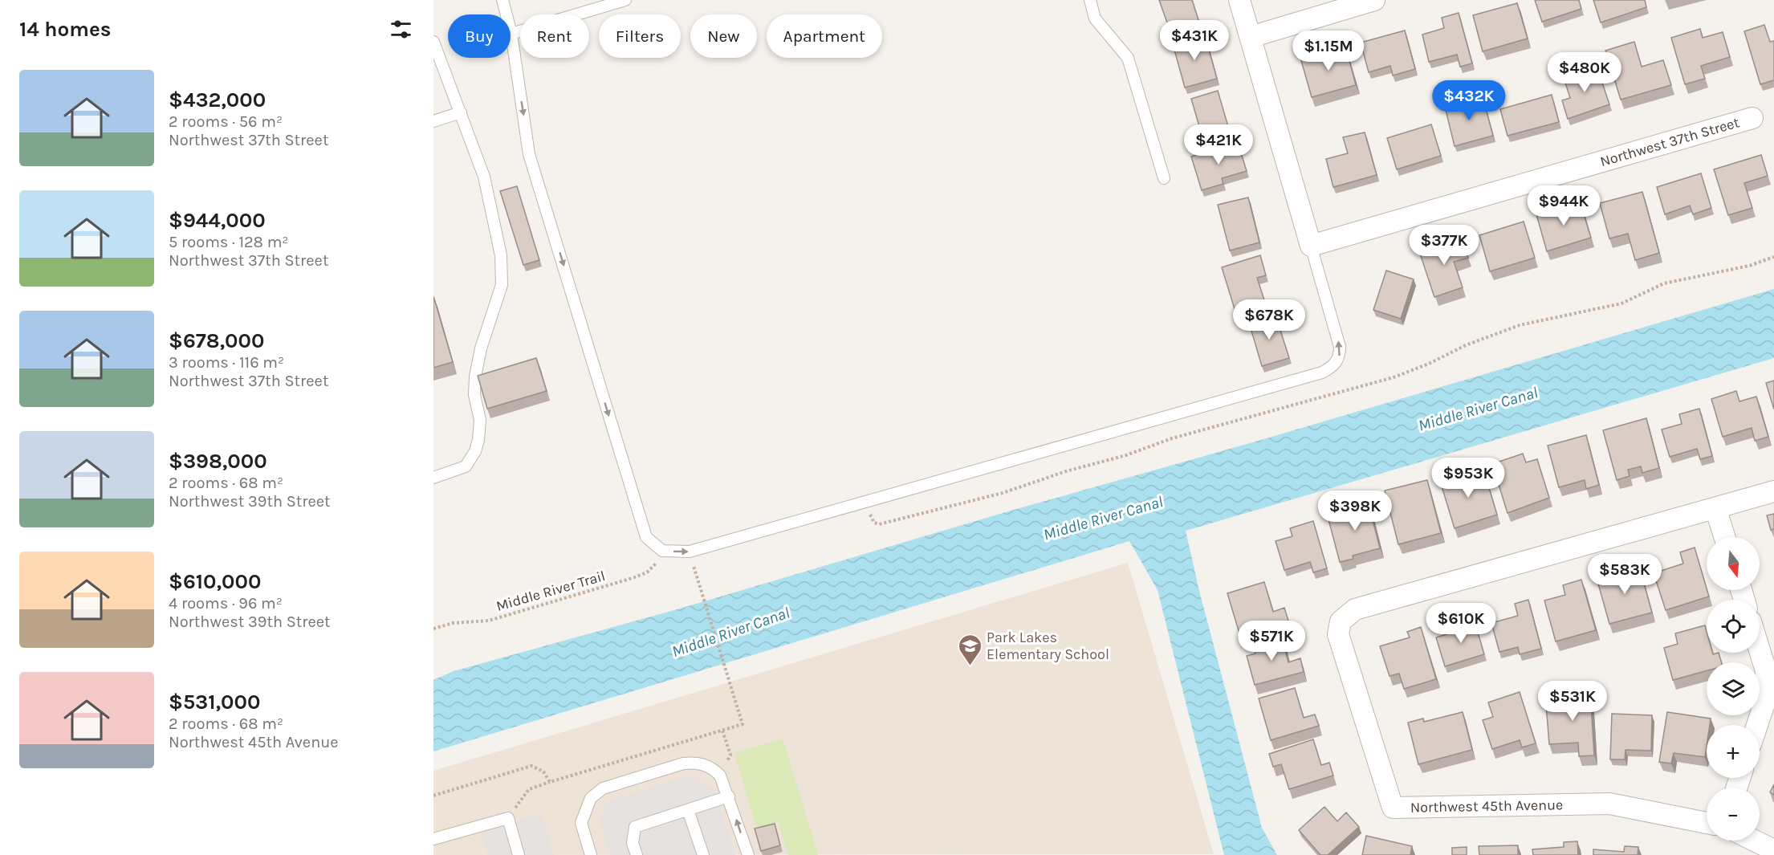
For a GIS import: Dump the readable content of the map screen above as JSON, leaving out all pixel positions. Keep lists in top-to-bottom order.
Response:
{
  "streets": {
    "street": ["Northwest 37th Street", "Northwest 45th Avenue"],
    "path": ["Middle River Trail"]
  },
  "water": ["Middle River Canal"],
  "places": {
    "school or university": ["Park Lakes Elementary School"]
  },
  "north": "bottom",
  "page": {
    "heading": "14 homes",
    "chip": [
      "Buy",
      "Rent",
      "Filters",
      "New",
      "Apartment"
    ],
    "price": [
      "$431K",
      "$1.15M",
      "$480K",
      "$432K",
      "$421K",
      "$944K",
      "$377K",
      "$678K",
      "$953K",
      "$398K",
      "$583K",
      "$610K",
      "$571K",
      "$531K"
    ],
    "list": [
      {
        "name": "$432,000",
        "note": "2 rooms · 56 m² · Northwest 37th Street"
      },
      {
        "name": "$944,000",
        "note": "5 rooms · 128 m² · Northwest 37th Street"
      },
      {
        "name": "$678,000",
        "note": "3 rooms · 116 m² · Northwest 37th Street"
      },
      {
        "name": "$398,000",
        "note": "2 rooms · 68 m² · Northwest 39th Street"
      },
      {
        "name": "$610,000",
        "note": "4 rooms · 96 m² · Northwest 39th Street"
      },
      {
        "name": "$531,000",
        "note": "2 rooms · 68 m² · Northwest 45th Avenue"
      }
    ],
    "map_buttons": ["+", "−"]
  }
}
